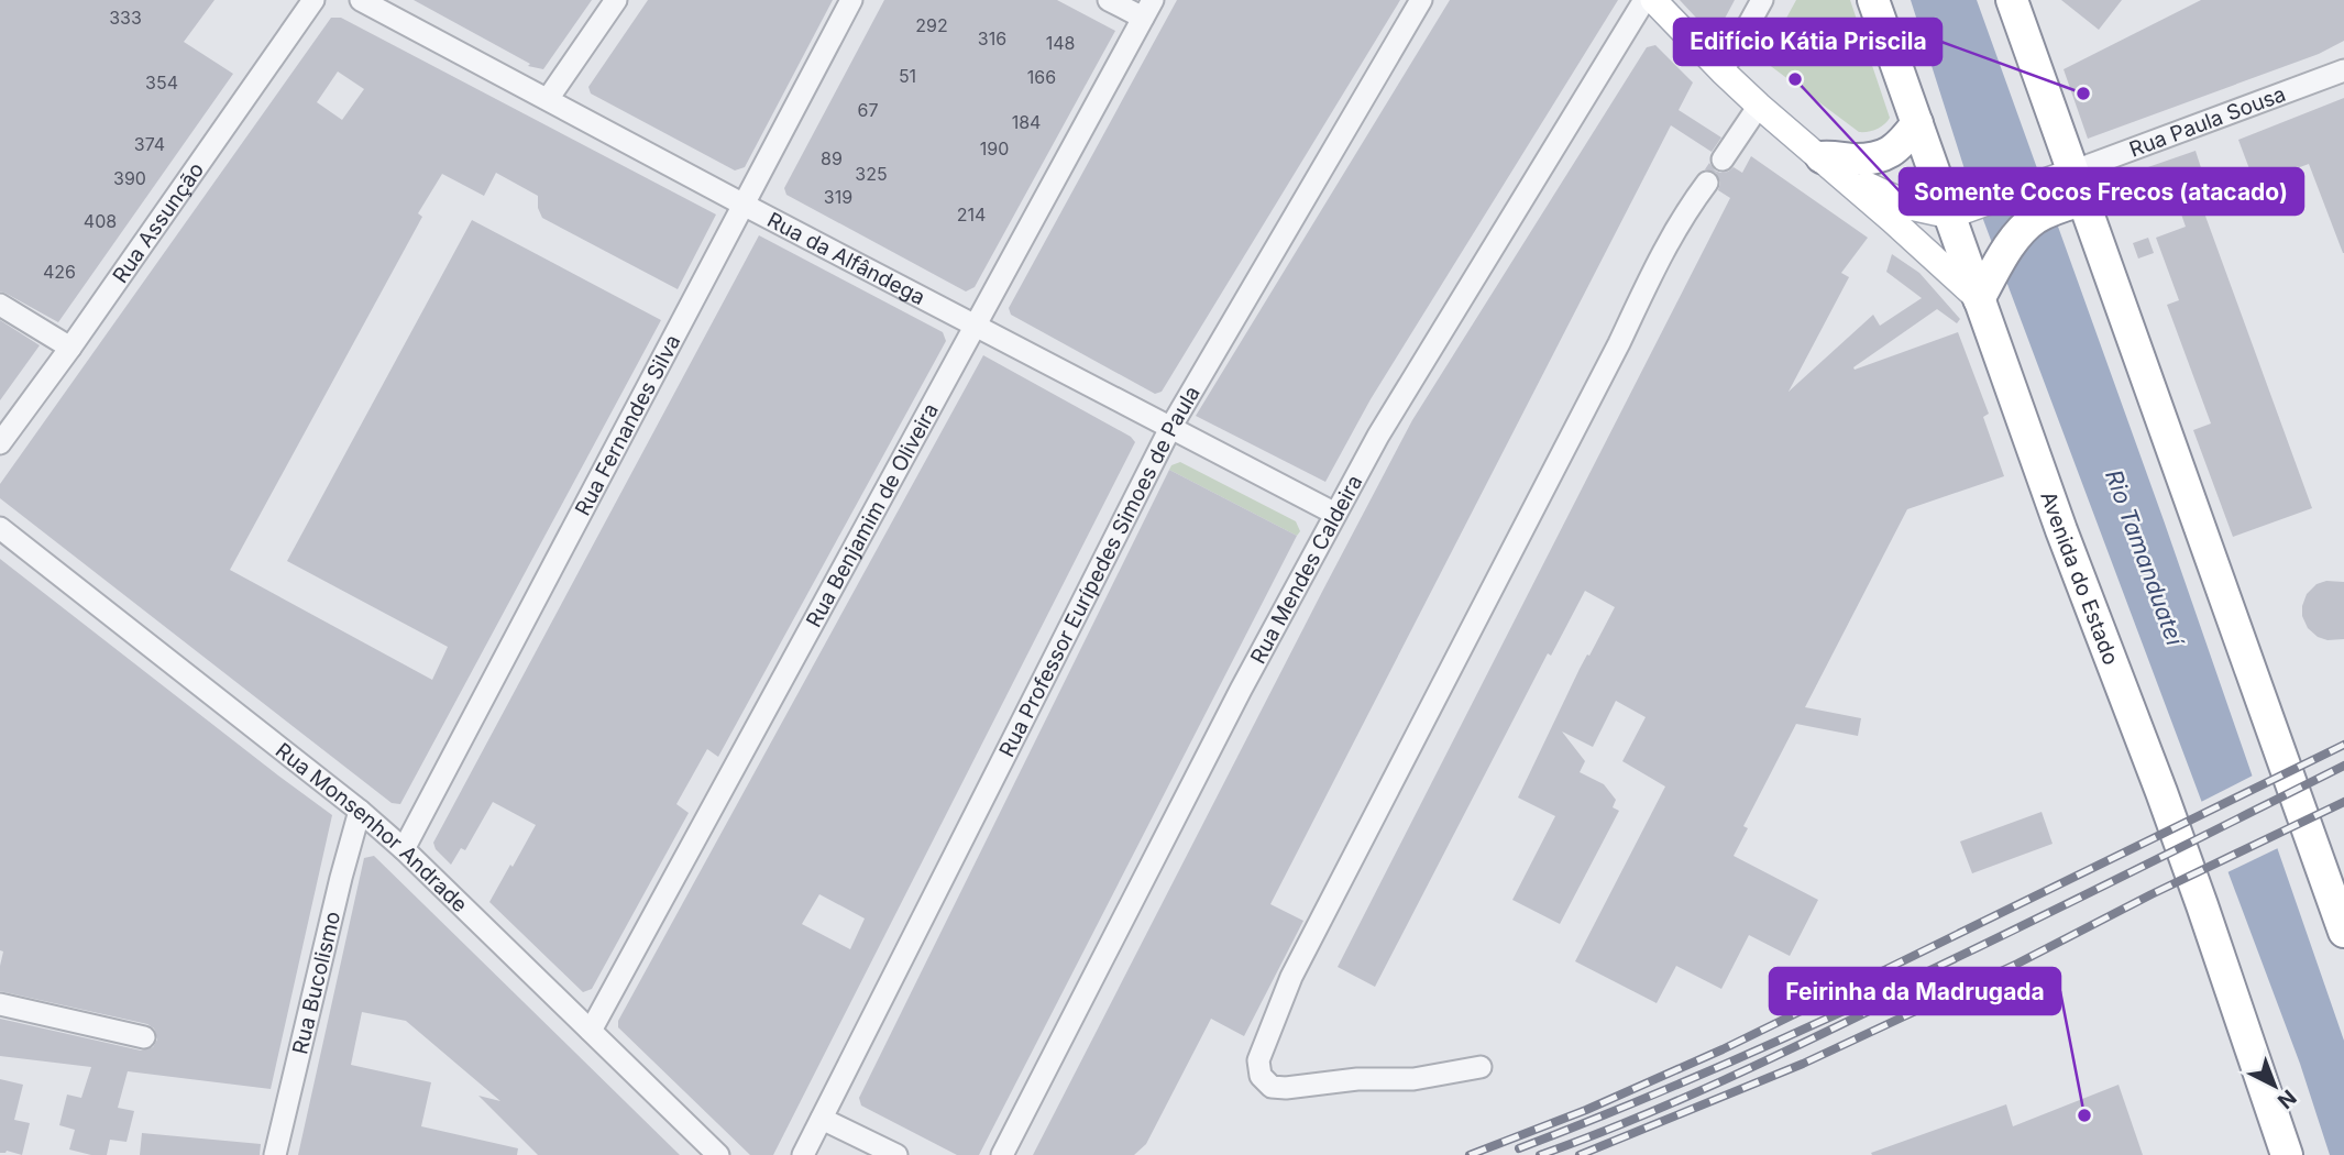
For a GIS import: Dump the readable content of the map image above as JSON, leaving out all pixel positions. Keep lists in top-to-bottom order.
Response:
{
  "streets": {
    "highway": ["Avenida do Estado"],
    "street": [
      "Rua Paula Sousa",
      "Rua Assunção",
      "Rua da Alfândega",
      "Rua Fernandes Silva",
      "Rua Benjamim de Oliveira",
      "Rua Mendes Caldeira",
      "Rua Professor Eurípedes Simoes de Paula",
      "Rua Monsenhor Andrade",
      "Rua Bucolismo"
    ]
  },
  "crossings": [
    ["Rua da Alfândega", "Rua Fernandes Silva"],
    ["Rua da Alfândega", "Rua Benjamim de Oliveira"],
    ["Rua da Alfândega", "Rua Mendes Caldeira"],
    ["Rua da Alfândega", "Rua Professor Eurípedes Simoes de Paula"],
    ["Rua Fernandes Silva", "Rua Monsenhor Andrade"],
    ["Rua Benjamim de Oliveira", "Rua Monsenhor Andrade"],
    ["Rua Monsenhor Andrade", "Rua Bucolismo"]
  ],
  "water": ["Rio Tamanduateí"],
  "places": ["Somente Cocos Frecos (atacado)", "Edifício Kátia Priscila", "Feirinha da Madrugada"],
  "house_numbers": [
    "333",
    "292",
    "316",
    "148",
    "51",
    "166",
    "354",
    "67",
    "184",
    "374",
    "190",
    "89",
    "325",
    "390",
    "319",
    "214",
    "408",
    "426"
  ],
  "north": "bottom right"
}
